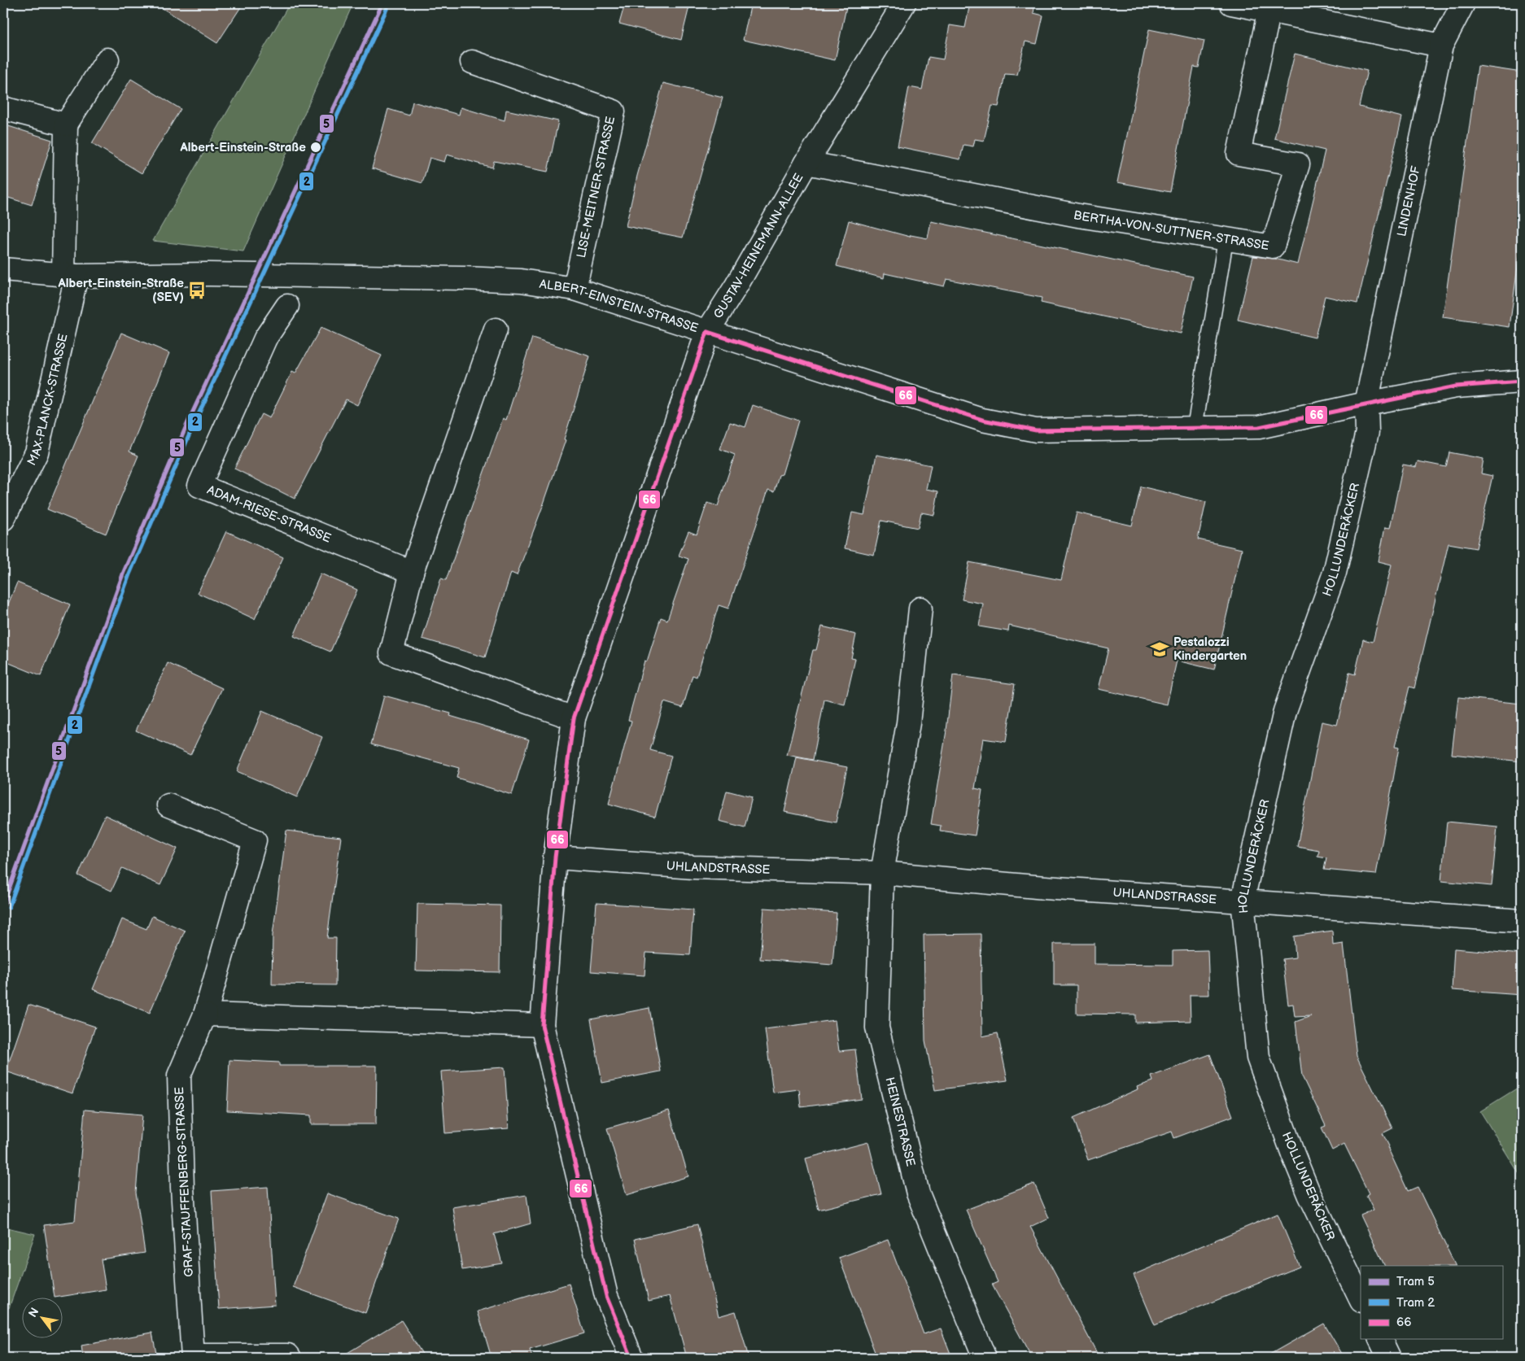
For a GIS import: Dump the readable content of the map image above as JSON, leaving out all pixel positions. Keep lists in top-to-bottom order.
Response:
{
  "streets": {
    "street": [
      "LISE-MEITNER-STRASSE",
      "LINDENHOF",
      "BERTHA-VON-SUTTNER-STRASSE",
      "GUSTAV-HEINEMANN-ALLEE",
      "ALBERT-EINSTEIN-STRASSE",
      "MAX-PLANCK-STRASSE",
      "ADAM-RIESE-STRASSE",
      "HOLLUNDERÄCKER",
      "UHLANDSTRASSE",
      "HEINESTRASSE",
      "GRAF-STAUFFENBERG-STRASSE"
    ]
  },
  "crossings": [
    ["LISE-MEITNER-STRASSE", "ALBERT-EINSTEIN-STRASSE"],
    ["LINDENHOF", "ALBERT-EINSTEIN-STRASSE"],
    ["LINDENHOF", "HOLLUNDERÄCKER"],
    ["BERTHA-VON-SUTTNER-STRASSE", "GUSTAV-HEINEMANN-ALLEE"],
    ["GUSTAV-HEINEMANN-ALLEE", "ALBERT-EINSTEIN-STRASSE"],
    ["GUSTAV-HEINEMANN-ALLEE", "UHLANDSTRASSE"],
    ["ALBERT-EINSTEIN-STRASSE", "MAX-PLANCK-STRASSE"],
    ["ALBERT-EINSTEIN-STRASSE", "HOLLUNDERÄCKER"],
    ["HOLLUNDERÄCKER", "UHLANDSTRASSE"],
    ["UHLANDSTRASSE", "HEINESTRASSE"]
  ],
  "places": {
    "other": ["Albert-Einstein-Straße"],
    "bus stop": ["Albert-Einstein-Straße (SEV)"],
    "school or university": ["Pestalozzi Kindergarten"]
  },
  "lines": ["tram line 5", "tram line 2", "transit line 66"],
  "legend": ["Tram 5", "Tram 2", "66"],
  "north": "top left"
}
